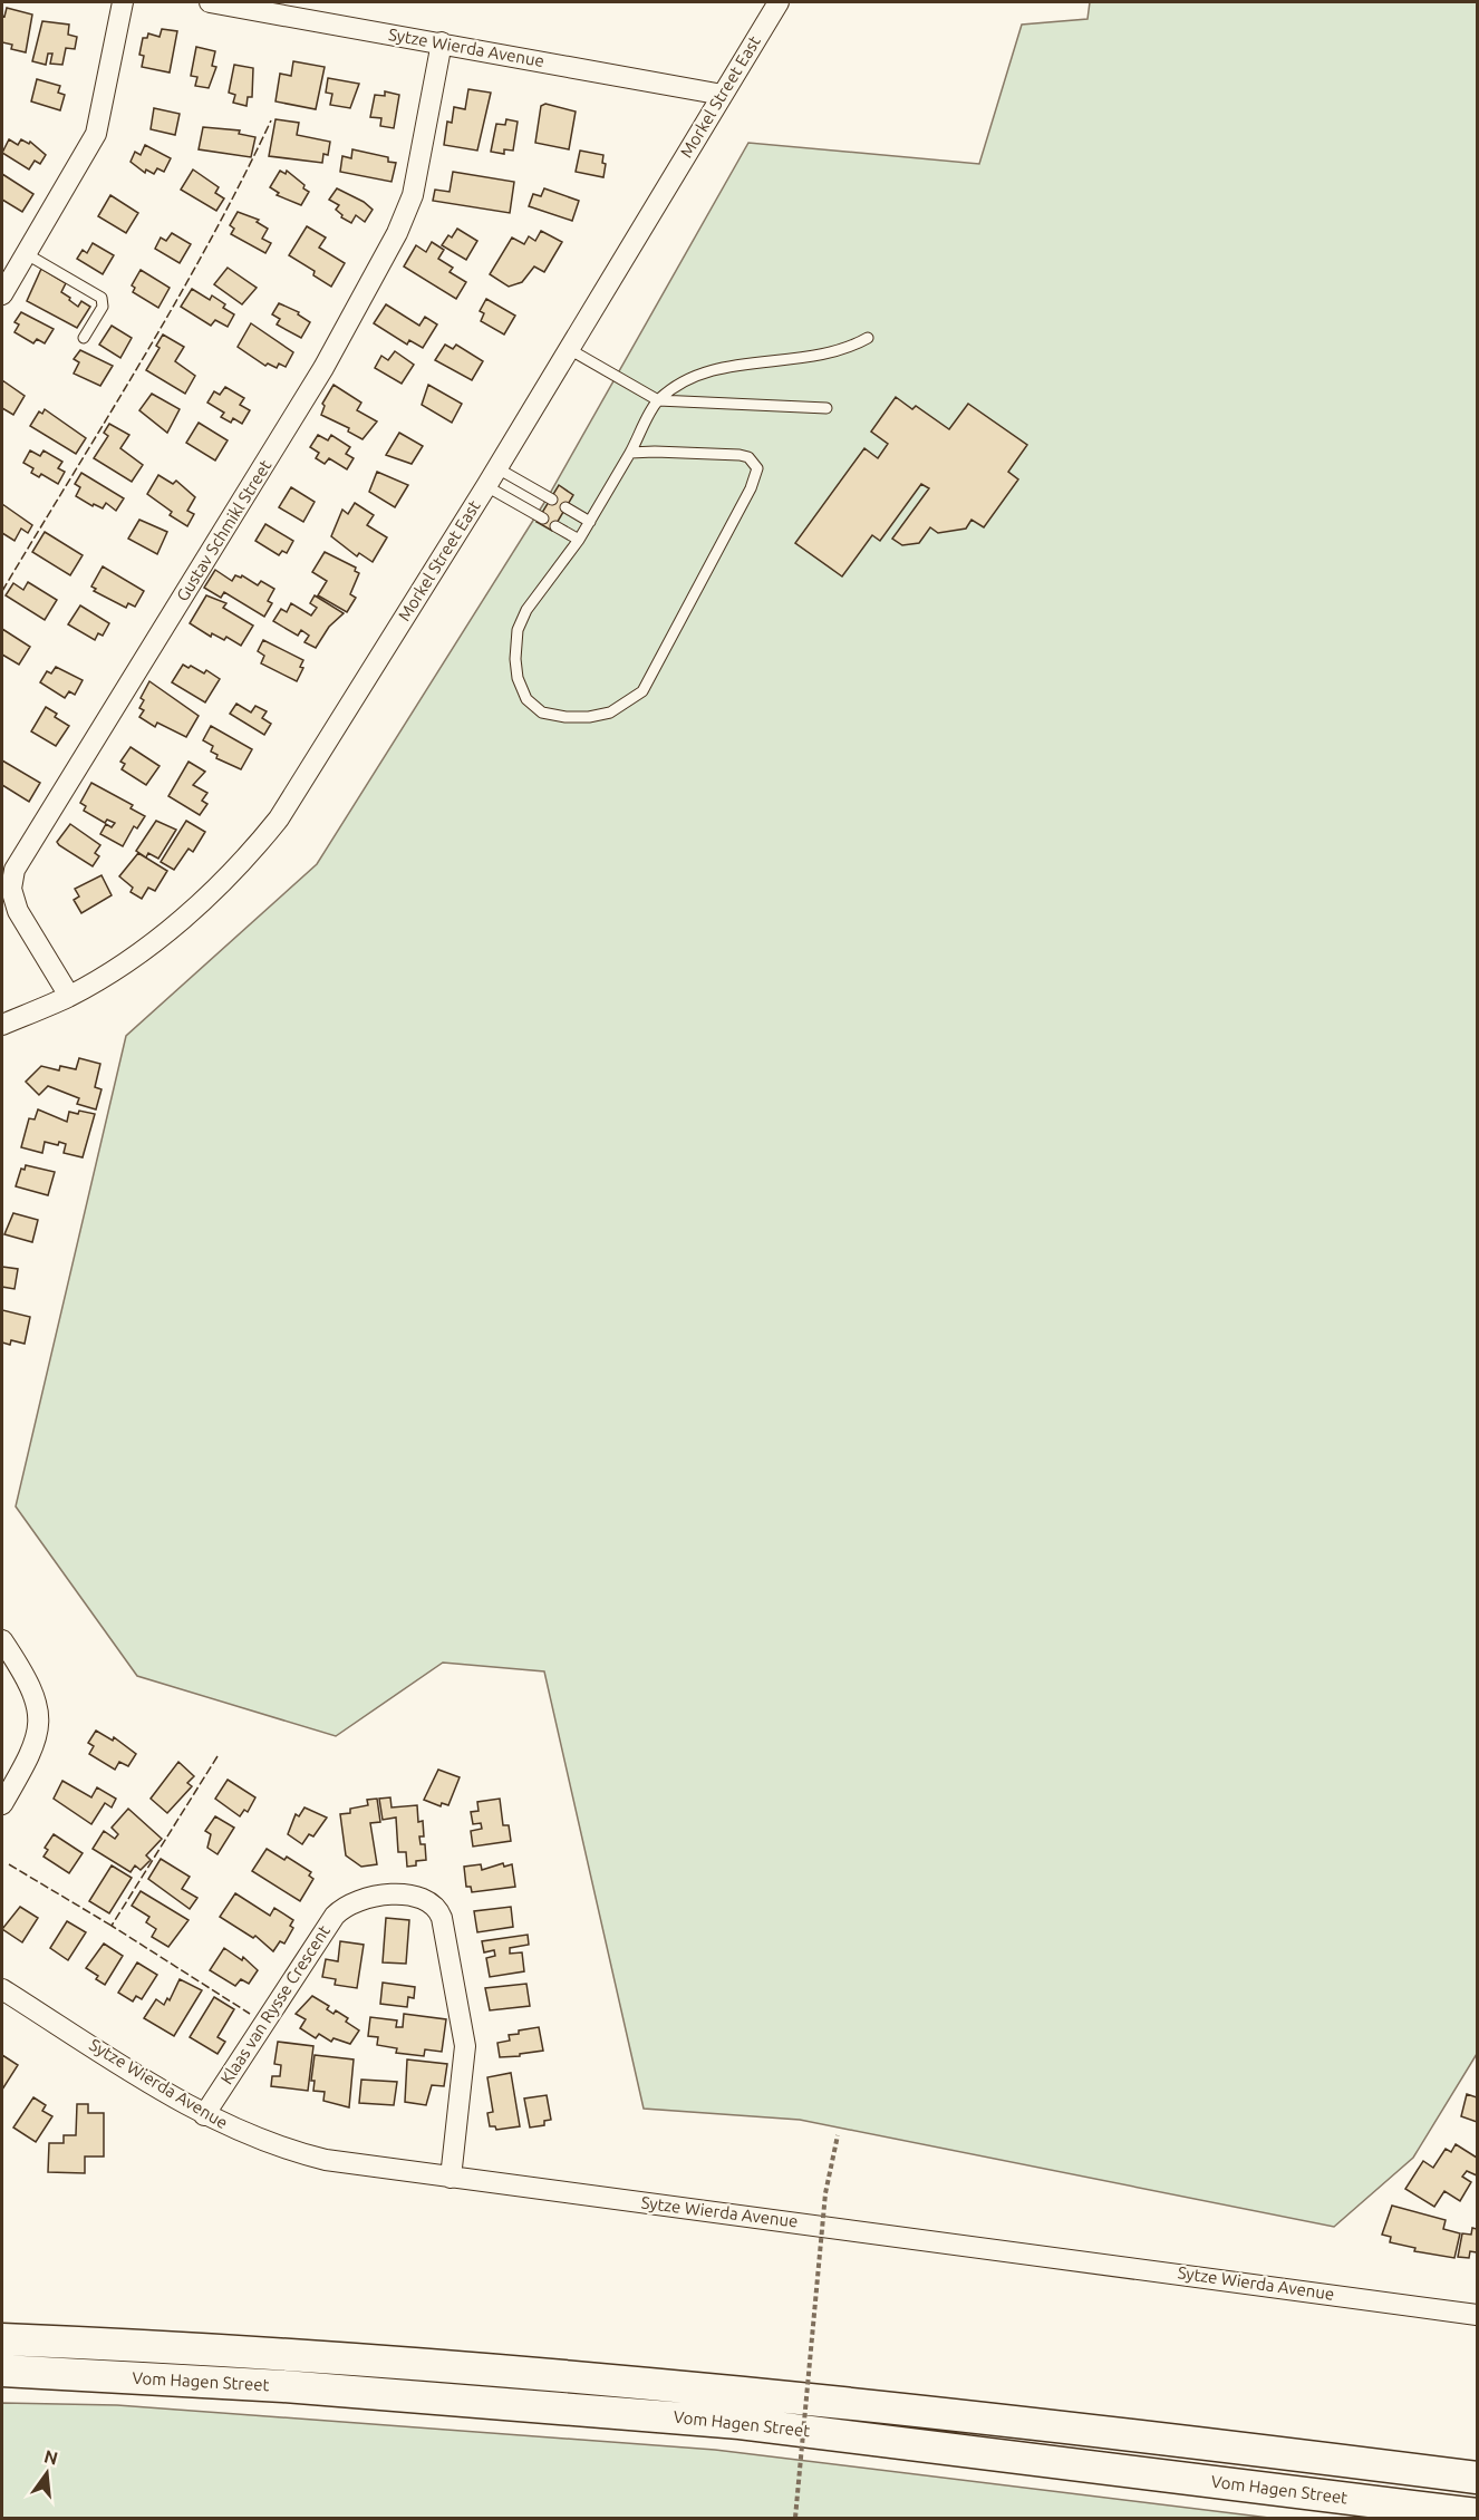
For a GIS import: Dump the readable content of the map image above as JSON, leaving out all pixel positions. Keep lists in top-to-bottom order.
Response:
{
  "streets": {
    "main road": ["Vom Hagen Street"],
    "street": [
      "Sytze Wierda Avenue",
      "Morkel Street East",
      "Gustav Schmikl Street",
      "Klaas van Rysse Crescent"
    ]
  },
  "crossings": [
    ["Sytze Wierda Avenue", "Morkel Street East"],
    ["Sytze Wierda Avenue", "Gustav Schmikl Street"],
    ["Sytze Wierda Avenue", "Klaas van Rysse Crescent"],
    ["Morkel Street East", "Gustav Schmikl Street"]
  ],
  "north": "top"
}
